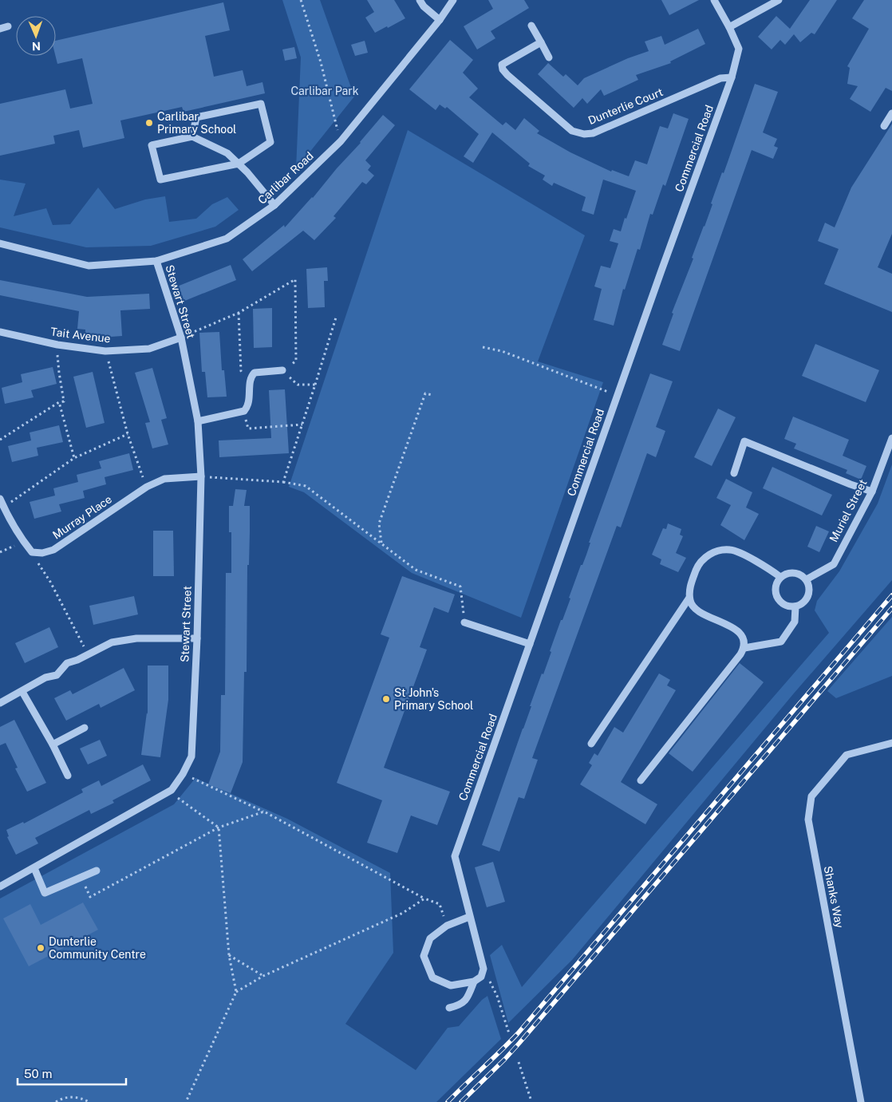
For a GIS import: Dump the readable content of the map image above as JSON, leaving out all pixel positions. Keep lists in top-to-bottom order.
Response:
{
  "streets": {
    "street": [
      "Dunterlie Court",
      "Commercial Road",
      "Carlibar Road",
      "Stewart Street",
      "Tait Avenue",
      "Muriel Street",
      "Murray Place",
      "Shanks Way"
    ]
  },
  "crossings": [
    ["Dunterlie Court", "Commercial Road"],
    ["Carlibar Road", "Stewart Street"],
    ["Stewart Street", "Tait Avenue"],
    ["Stewart Street", "Murray Place"]
  ],
  "parks": ["Carlibar Park"],
  "places": ["Carlibar Primary School", "St John's Primary School", "Dunterlie Community Centre"],
  "scale_bar": "50 m",
  "north": "bottom"
}
